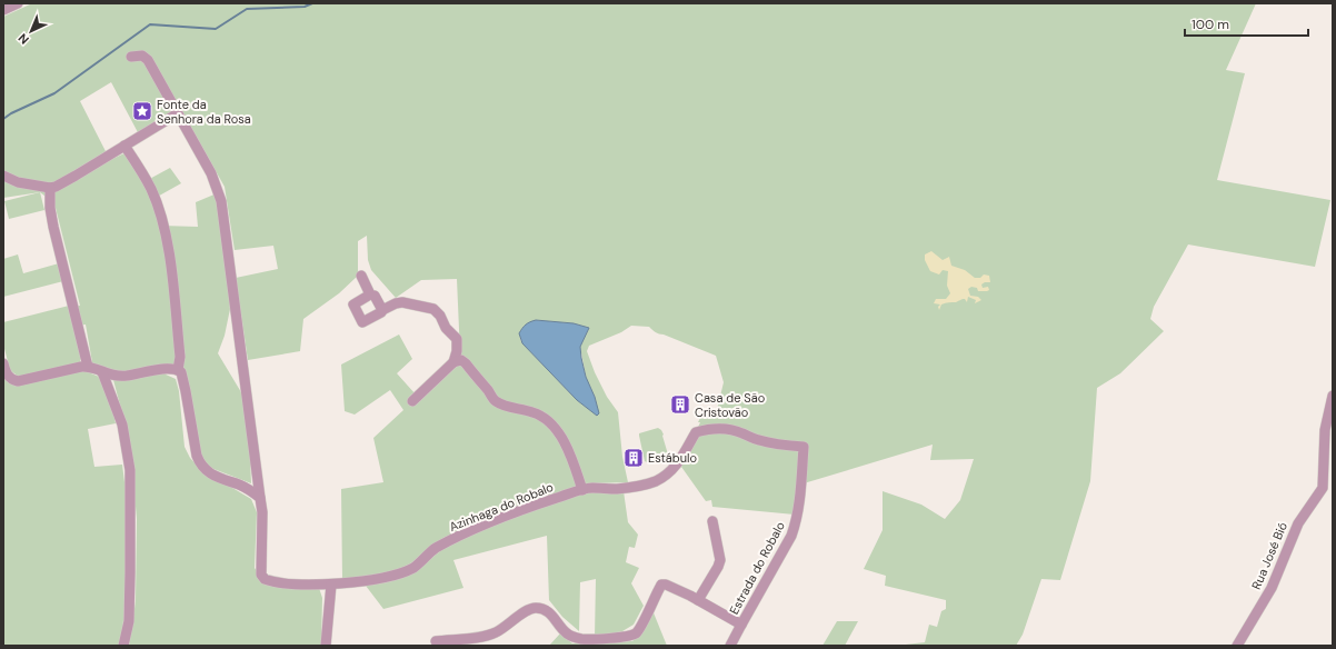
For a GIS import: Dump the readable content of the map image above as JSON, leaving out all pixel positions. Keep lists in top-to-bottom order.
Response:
{
  "streets": {
    "street": ["Azinhaga do Robalo", "Rua José Bió", "Estrada do Robalo"]
  },
  "crossings": [
    ["Azinhaga do Robalo", "Estrada do Robalo"]
  ],
  "places": {
    "place": ["Fonte da Senhora da Rosa"],
    "building": ["Casa de São Cristovão", "Estábulo"]
  },
  "scale_bar": "100 m",
  "north": "bottom left"
}
